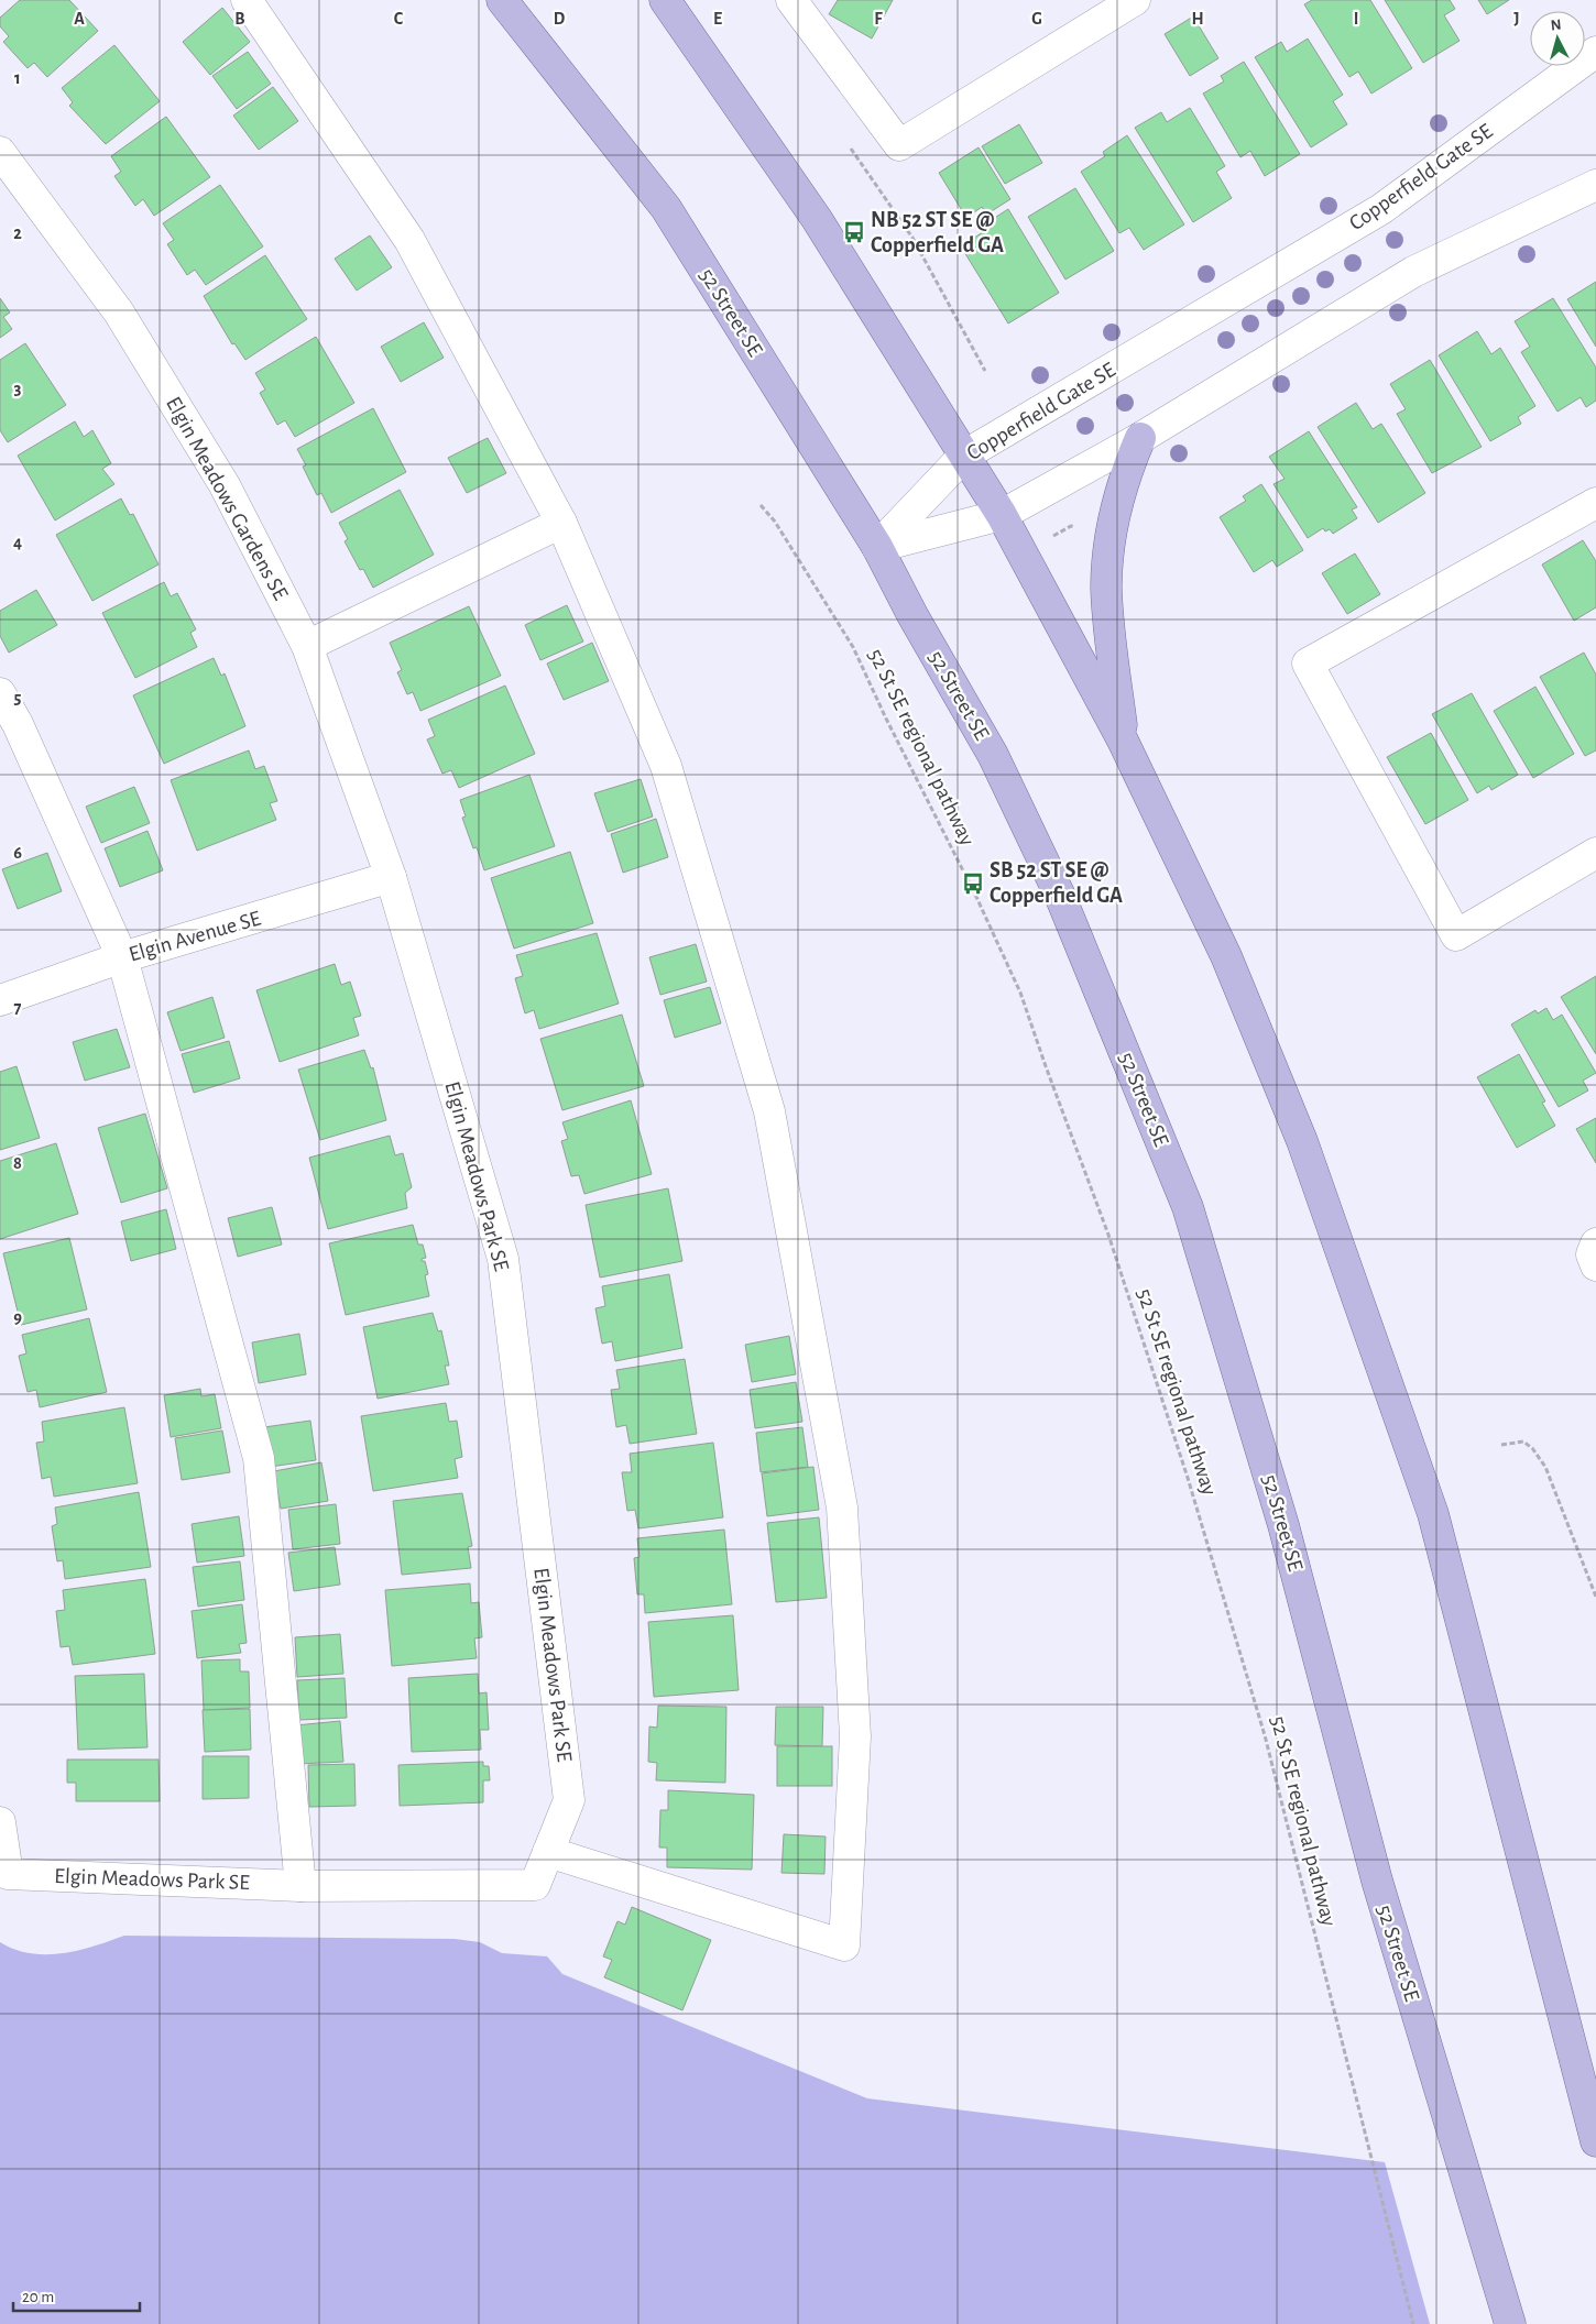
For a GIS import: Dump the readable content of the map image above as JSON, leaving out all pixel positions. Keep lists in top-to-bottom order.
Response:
{
  "streets": {
    "main road": ["52 Street SE"],
    "street": [
      "Copperfield Gate SE",
      "Elgin Meadows Gardens SE",
      "Elgin Avenue SE",
      "Elgin Meadows Park SE"
    ],
    "path": ["52 St SE regional pathway"]
  },
  "crossings": [
    ["Copperfield Gate SE", "52 Street SE"],
    ["Elgin Meadows Gardens SE", "Elgin Avenue SE"],
    ["Elgin Meadows Gardens SE", "Elgin Meadows Park SE"],
    ["Elgin Avenue SE", "Elgin Meadows Park SE"]
  ],
  "places": {
    "bus stop": ["NB 52 ST SE @ Copperfield GA", "SB 52 ST SE @ Copperfield GA"]
  },
  "scale_bar": "20 m",
  "north": "top",
  "grid": {
    "columns": [
      "A",
      "B",
      "C",
      "D",
      "E",
      "F",
      "G",
      "H",
      "I",
      "J"
    ],
    "rows": [
      "1",
      "2",
      "3",
      "4",
      "5",
      "6",
      "7",
      "8",
      "9"
    ]
  }
}
